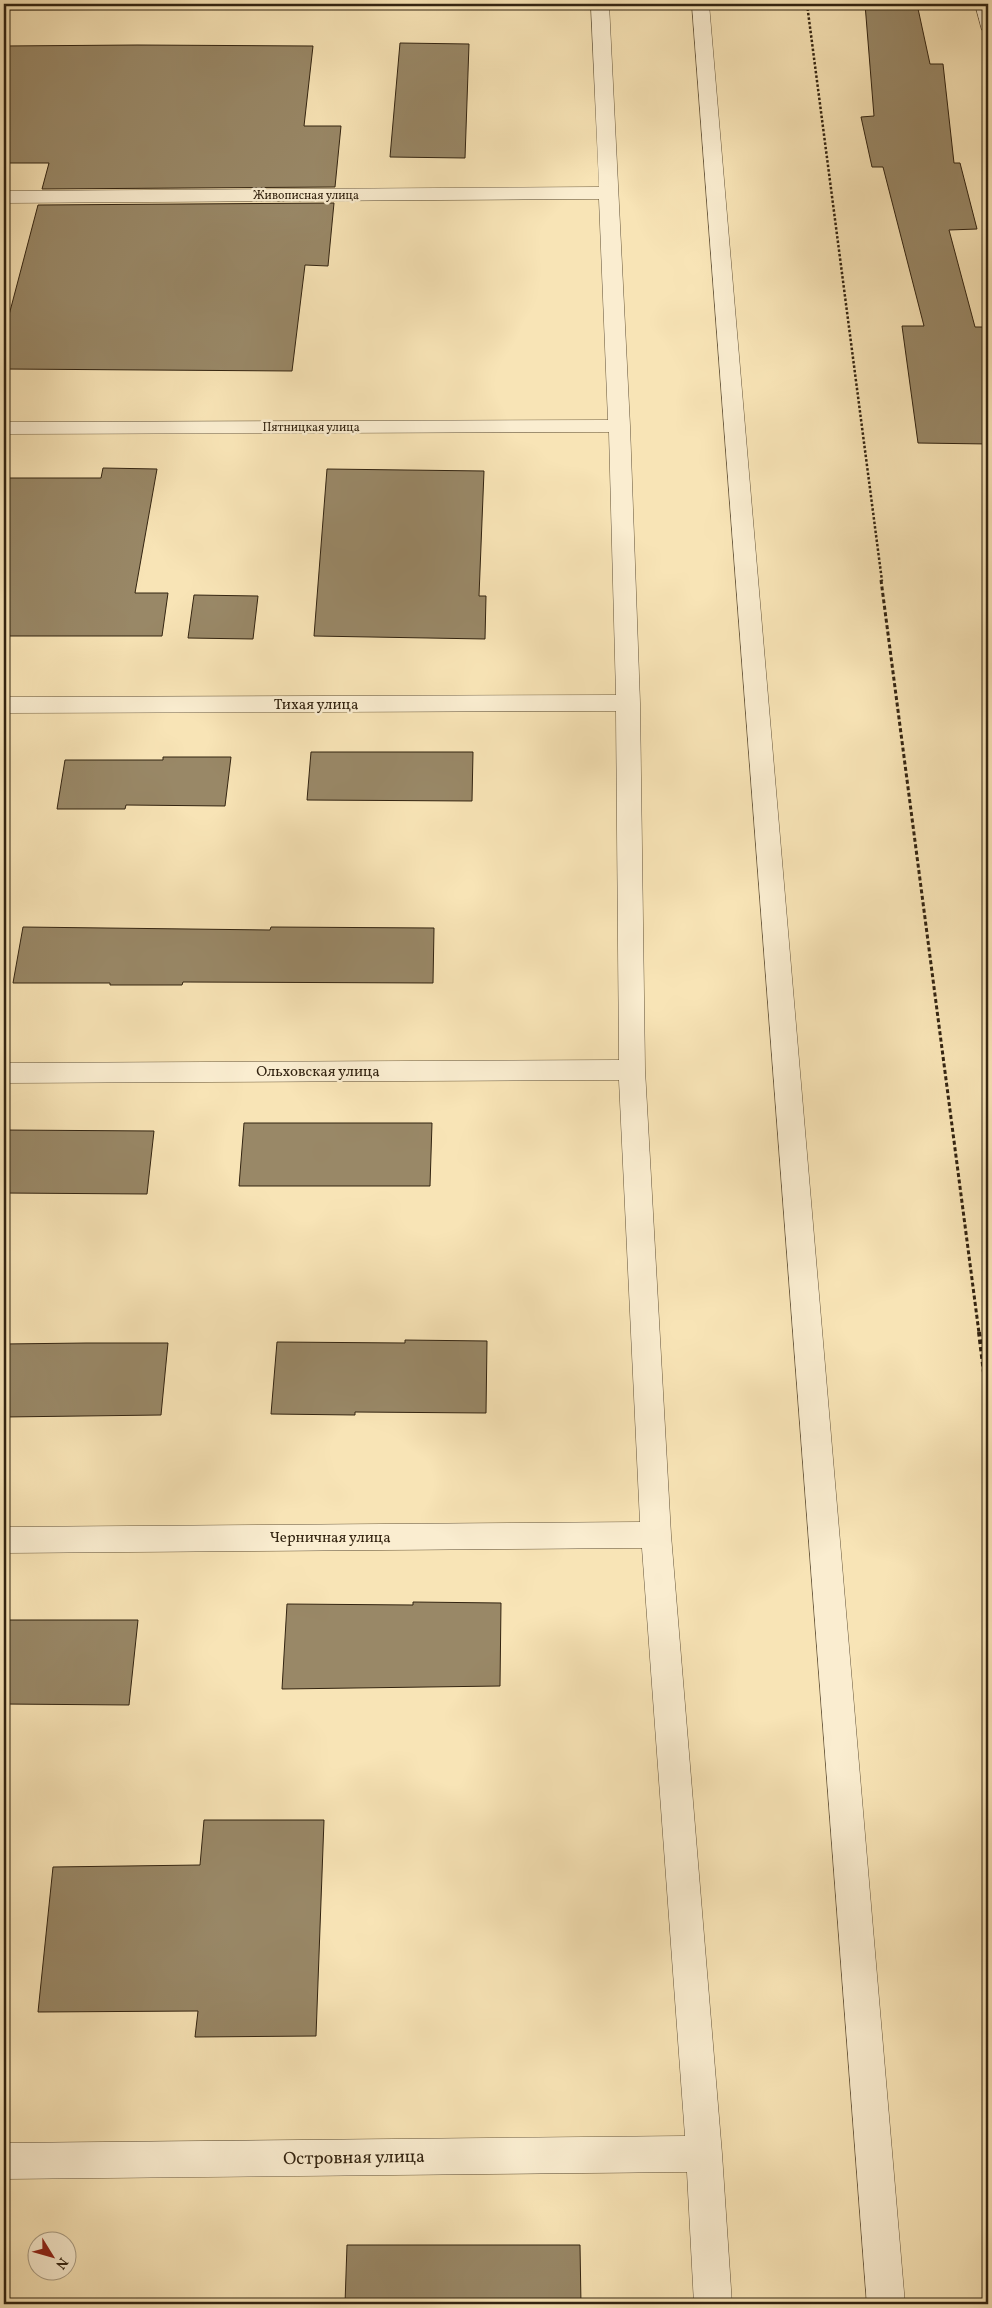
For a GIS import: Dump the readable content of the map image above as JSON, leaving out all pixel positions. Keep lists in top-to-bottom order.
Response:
{
  "streets": {
    "street": [
      "Живописная улица",
      "Пятницкая улица",
      "Тихая улица",
      "Ольховская улица",
      "Черничная улица",
      "Островная улица"
    ]
  },
  "north": "bottom right"
}
